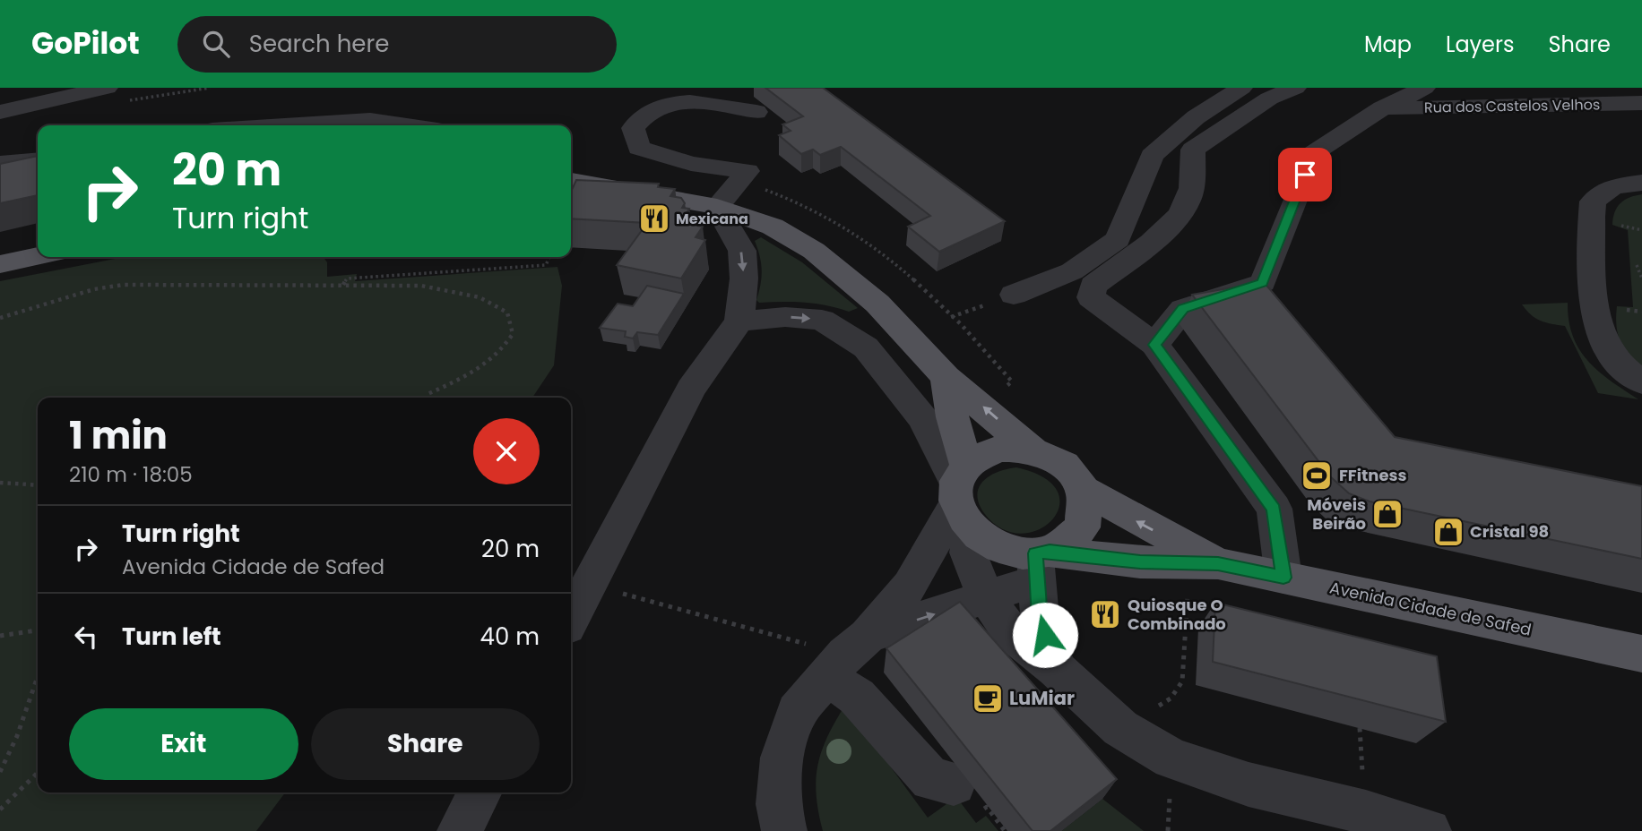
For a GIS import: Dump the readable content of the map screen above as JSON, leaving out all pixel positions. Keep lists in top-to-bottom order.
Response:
{
  "streets": {
    "main road": ["Avenida Cidade de Safed"],
    "street": ["Rua dos Castelos Velhos"]
  },
  "places": {
    "restaurant": ["Mexicana", "Quiosque O Combinado"],
    "sports": ["FFitness"],
    "shop": ["Móveis Beirão", "Cristal 98"],
    "cafe": ["LuMiar"]
  },
  "page": {
    "header": "GoPilot",
    "search": "Search here",
    "nav": ["Map", "Layers", "Share"],
    "turn": ["20 m", "Turn right"],
    "heading": ["1 min", "210 m · 18:05"],
    "list": [
      {
        "name": "Turn right",
        "note": "Avenida Cidade de Safed",
        "value": "20 m"
      },
      {
        "name": "Turn left",
        "value": "40 m"
      }
    ],
    "buttons": ["Exit", "Share"]
  }
}
